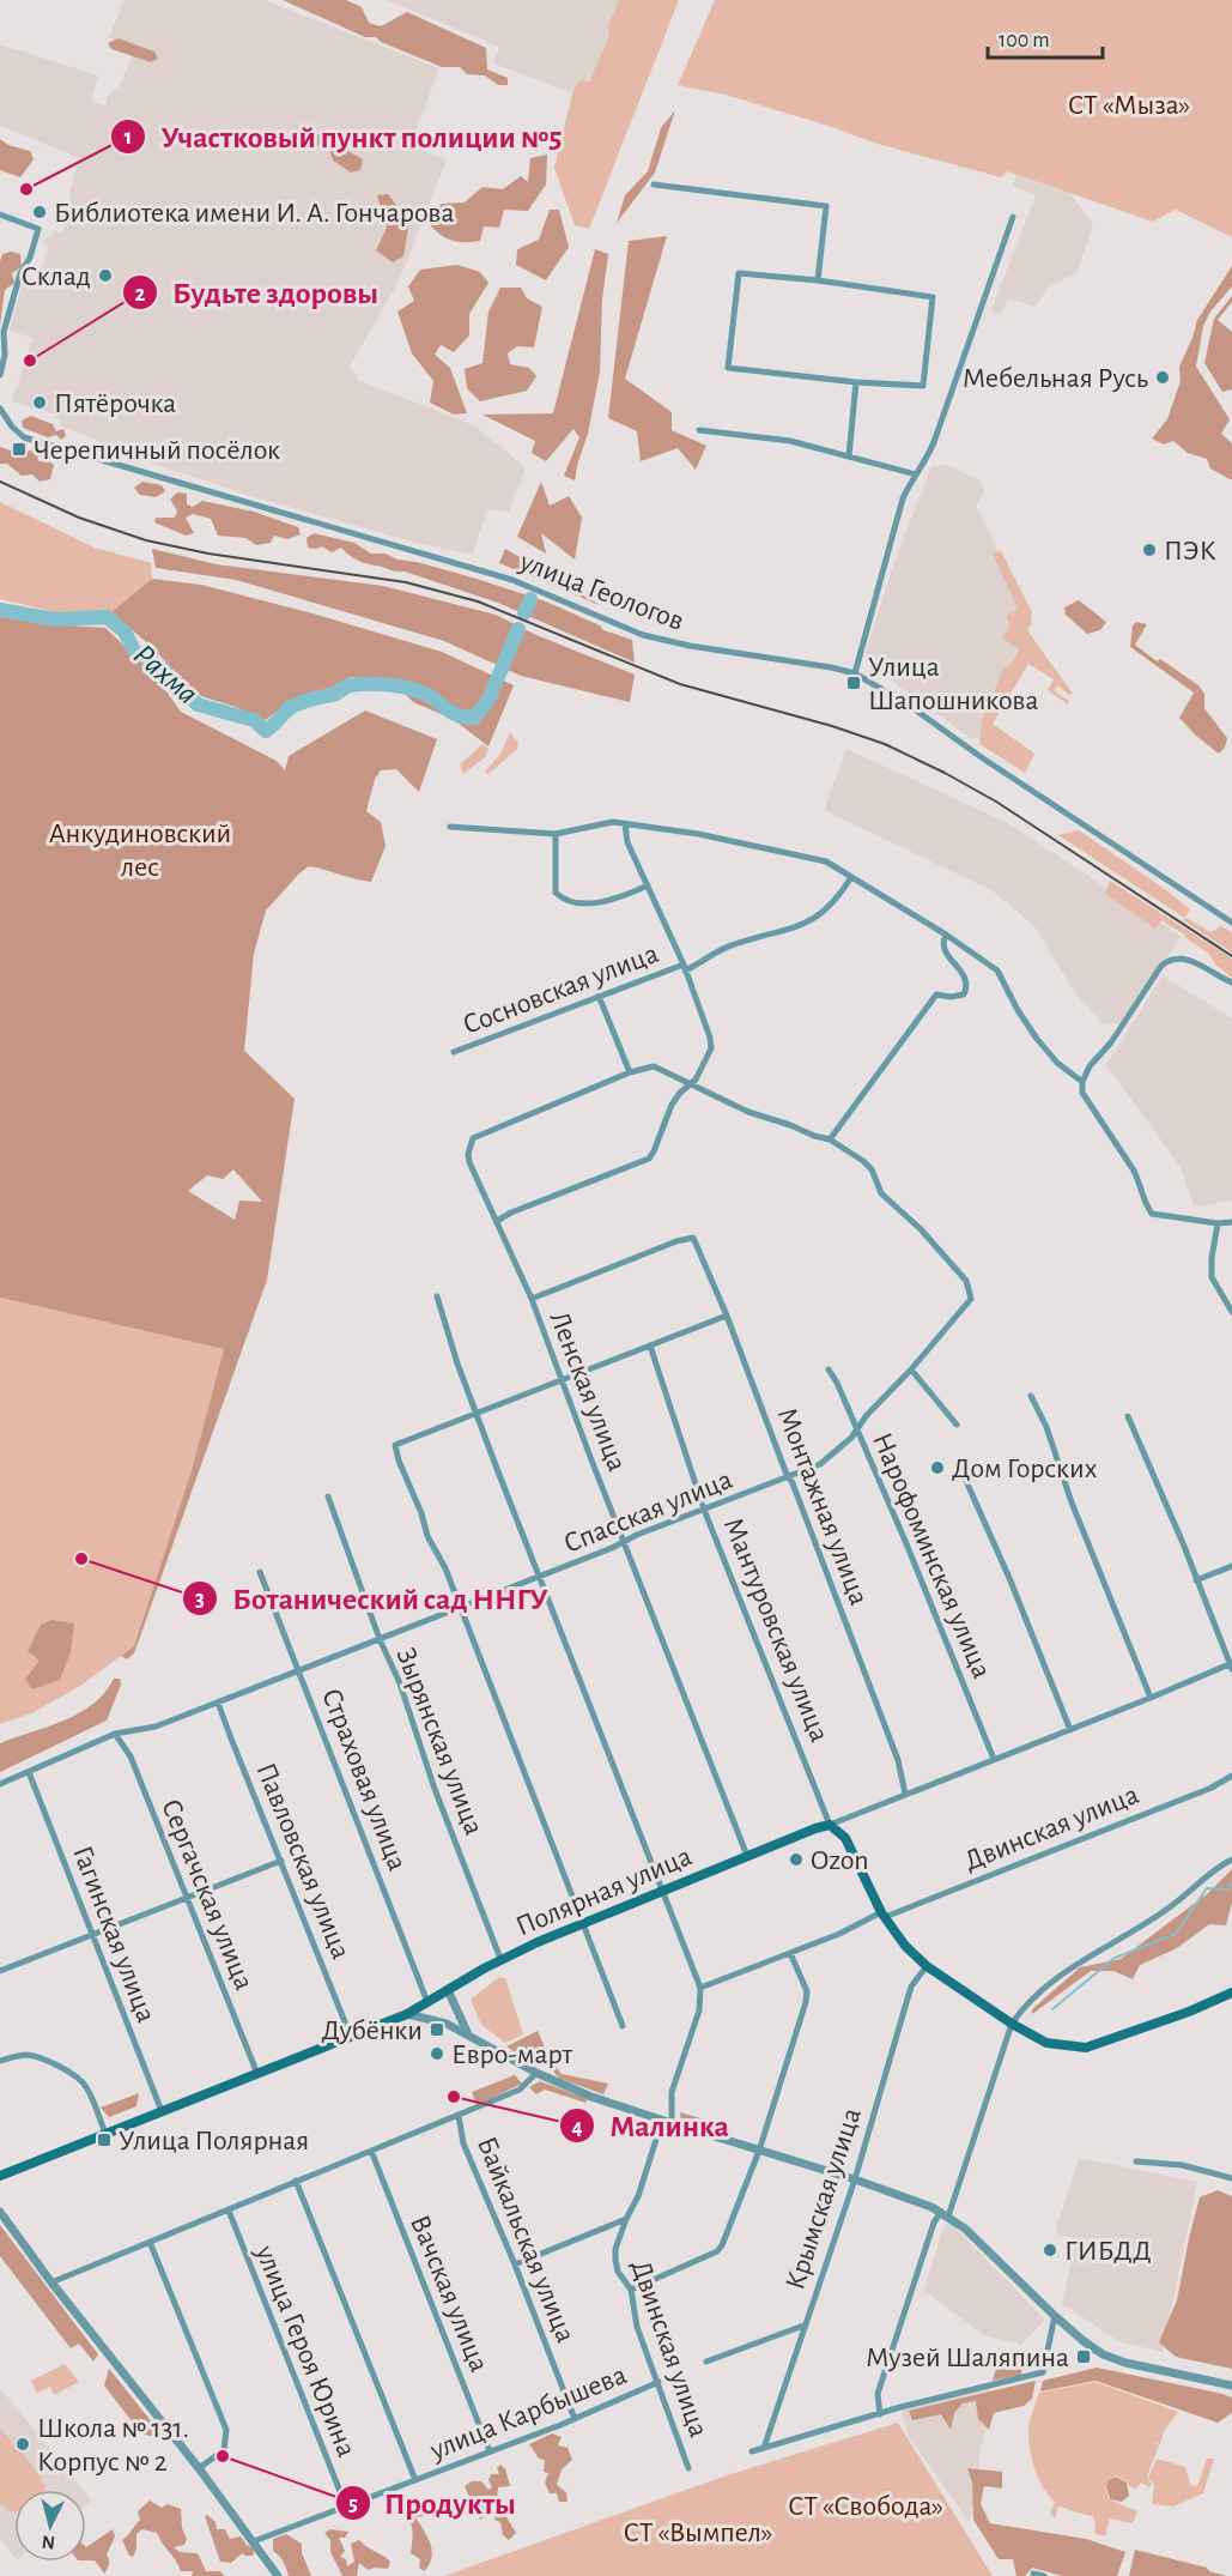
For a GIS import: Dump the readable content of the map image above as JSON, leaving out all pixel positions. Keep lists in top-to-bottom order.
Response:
{
  "streets": {
    "main road": ["Мантуровская улица", "Полярная улица"],
    "street": [
      "улица Геологов",
      "Сосновская улица",
      "Ленская улица",
      "Монтажная улица",
      "Спасская улица",
      "Нарофоминская улица",
      "Зырянская улица",
      "Страховая улица",
      "Двинская улица",
      "Павловская улица",
      "Сергачская улица",
      "Гагинская улица",
      "Крымская улица",
      "Байкальская улица",
      "Вачская улица",
      "улица Героя Юрина",
      "улица Карбышева"
    ]
  },
  "crossings": [
    ["Ленская улица", "Монтажная улица"],
    ["Ленская улица", "Спасская улица"],
    ["Ленская улица", "Полярная улица"],
    ["Монтажная улица", "Спасская улица"],
    ["Монтажная улица", "Полярная улица"],
    ["Спасская улица", "Нарофоминская улица"],
    ["Спасская улица", "Мантуровская улица"],
    ["Спасская улица", "Зырянская улица"],
    ["Спасская улица", "Страховая улица"],
    ["Спасская улица", "Павловская улица"],
    ["Спасская улица", "Сергачская улица"],
    ["Спасская улица", "Гагинская улица"],
    ["Нарофоминская улица", "Полярная улица"],
    ["Мантуровская улица", "Двинская улица"],
    ["Мантуровская улица", "Полярная улица"],
    ["Мантуровская улица", "Крымская улица"],
    ["Зырянская улица", "Полярная улица"],
    ["Страховая улица", "Полярная улица"],
    ["Двинская улица", "улица Карбышева"],
    ["Павловская улица", "Полярная улица"],
    ["Полярная улица", "Сергачская улица"],
    ["Полярная улица", "Гагинская улица"],
    ["Байкальская улица", "улица Карбышева"],
    ["Вачская улица", "улица Карбышева"],
    ["улица Героя Юрина", "улица Карбышева"]
  ],
  "water": ["Рахма"],
  "parks": [
    "СТ «Мыза»",
    "Анкудиновский лес",
    "СТ «Свобода»",
    "СТ «Вымпел»"
  ],
  "places": {
    "other": [
      "Участковый пункт полиции №5",
      "Библиотека имени И. А. Гончарова",
      "Склад",
      "Будьте здоровы",
      "Мебельная Русь",
      "Пятёрочка",
      "ПЭК",
      "Дом Горских",
      "Ботанический сад ННГУ",
      "Ozon",
      "Евро-март",
      "Малинка",
      "ГИБДД",
      "Школа № 131. Корпус № 2",
      "Продукты"
    ],
    "transit": [
      "Черепичный посёлок",
      "Улица Шапошникова",
      "Дубёнки",
      "Улица Полярная",
      "Музей Шаляпина"
    ]
  },
  "scale_bar": "100 m",
  "north": "bottom"
}
